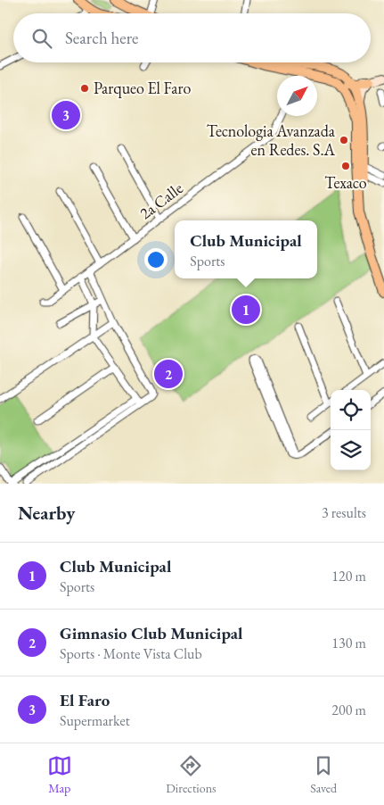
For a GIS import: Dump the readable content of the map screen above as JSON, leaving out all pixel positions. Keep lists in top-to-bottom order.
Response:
{
  "streets": {
    "street": ["2a Calle"]
  },
  "places": ["Parqueo El Faro", "Tecnologia Avanzada en Redes. S.A", "Texaco"],
  "north": "top right",
  "page": {
    "search": "Search here",
    "pins": ["3", "1", "2"],
    "popup": ["Club Municipal", "Sports"],
    "heading": ["Nearby", "3 results"],
    "list": [
      {
        "mark": "1",
        "name": "Club Municipal",
        "note": "Sports",
        "value": "120 m"
      },
      {
        "mark": "2",
        "name": "Gimnasio Club Municipal",
        "note": "Sports · Monte Vista Club",
        "value": "130 m"
      },
      {
        "mark": "3",
        "name": "El Faro",
        "note": "Supermarket",
        "value": "200 m"
      }
    ],
    "nav": ["Map", "Directions", "Saved"]
  }
}
